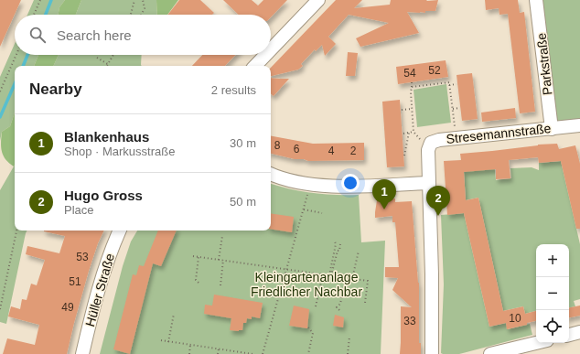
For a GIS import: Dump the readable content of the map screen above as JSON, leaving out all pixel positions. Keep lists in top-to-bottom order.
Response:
{
  "streets": {
    "street": ["Parkstraße", "Stresemannstraße", "Hüller Straße"]
  },
  "crossings": [
    ["Parkstraße", "Stresemannstraße"]
  ],
  "parks": ["Kleingartenanlage Friedlicher Nachbar"],
  "house_numbers": [
    "52",
    "54",
    "8",
    "6",
    "4",
    "2",
    "53",
    "51",
    "49",
    "10",
    "33"
  ],
  "page": {
    "search": "Search here",
    "heading": ["Nearby", "2 results"],
    "list": [
      {
        "mark": "1",
        "name": "Blankenhaus",
        "note": "Shop · Markusstraße",
        "value": "30 m"
      },
      {
        "mark": "2",
        "name": "Hugo Gross",
        "note": "Place",
        "value": "50 m"
      }
    ],
    "pins": ["1", "2"],
    "map_buttons": ["+", "−"]
  }
}
